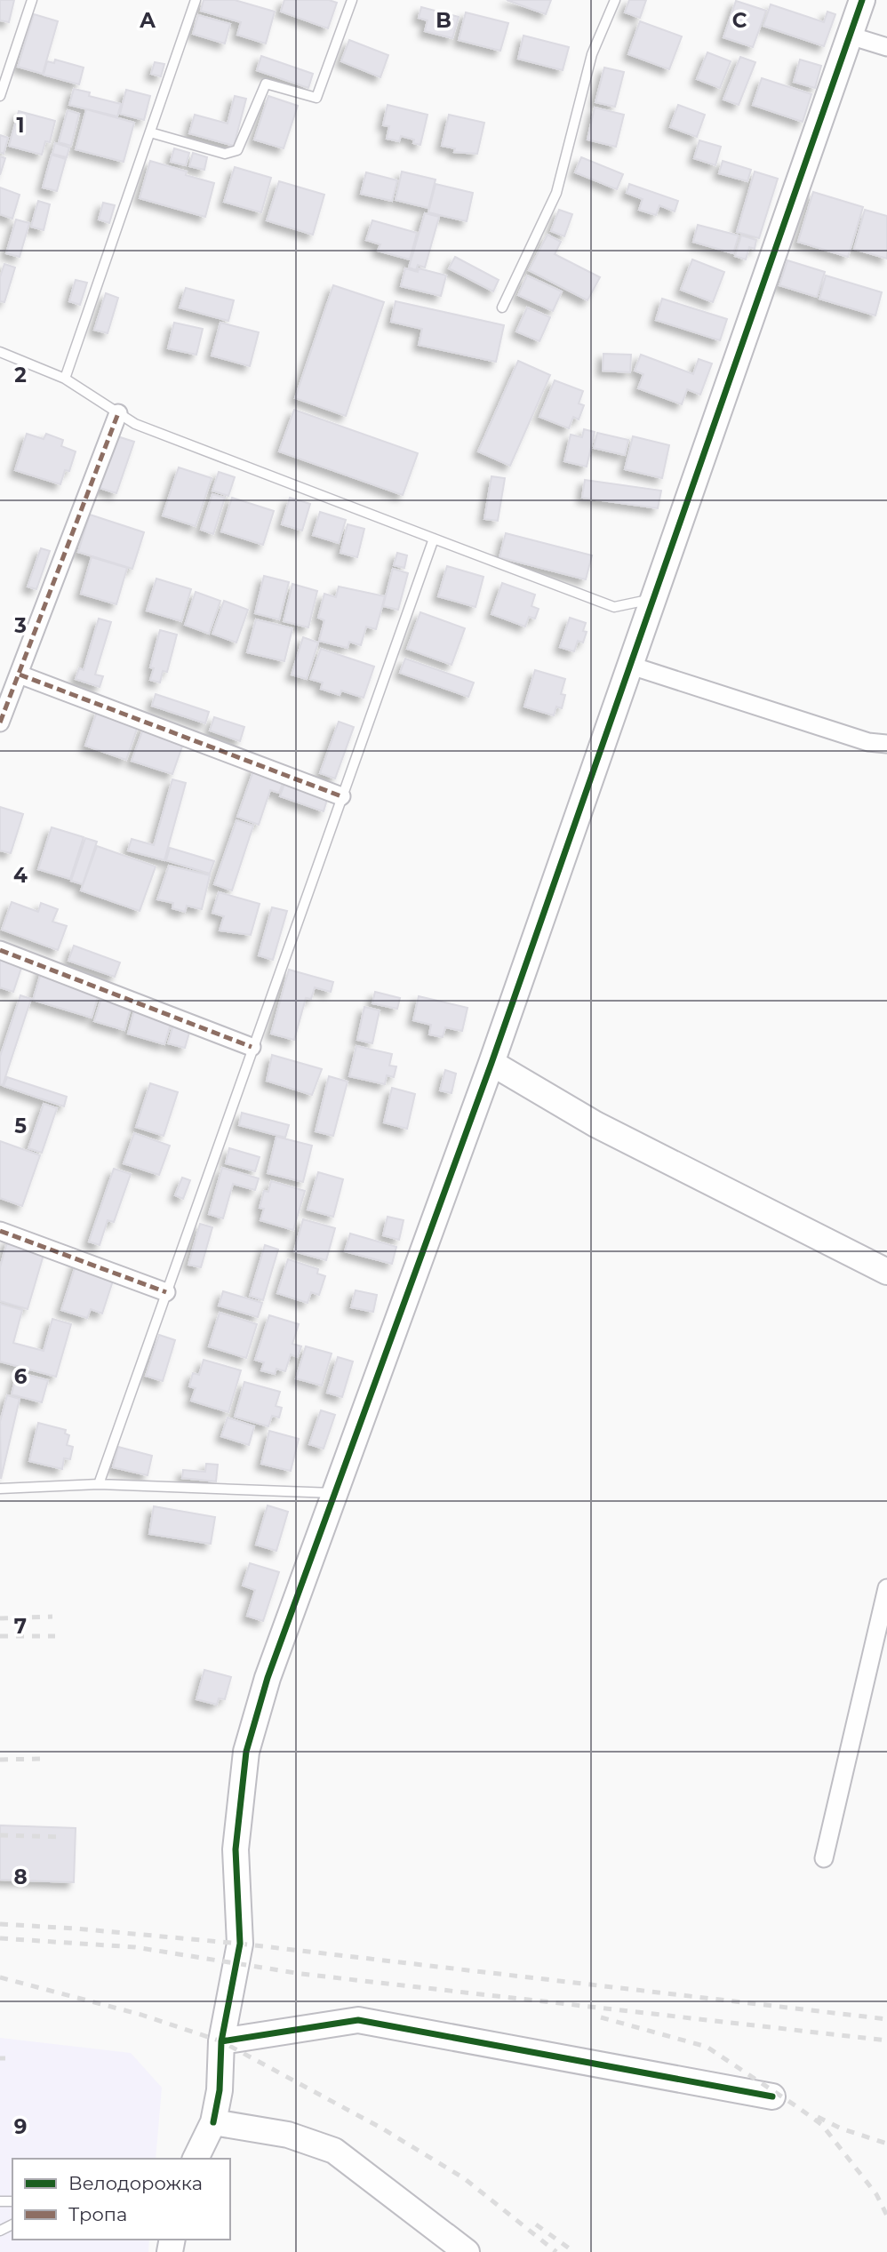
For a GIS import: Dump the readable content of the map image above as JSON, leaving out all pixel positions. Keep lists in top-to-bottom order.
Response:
{
  "legend": ["Велодорожка", "Тропа"],
  "grid": {
    "columns": ["A", "B", "C"],
    "rows": [
      "1",
      "2",
      "3",
      "4",
      "5",
      "6",
      "7",
      "8",
      "9"
    ]
  }
}
